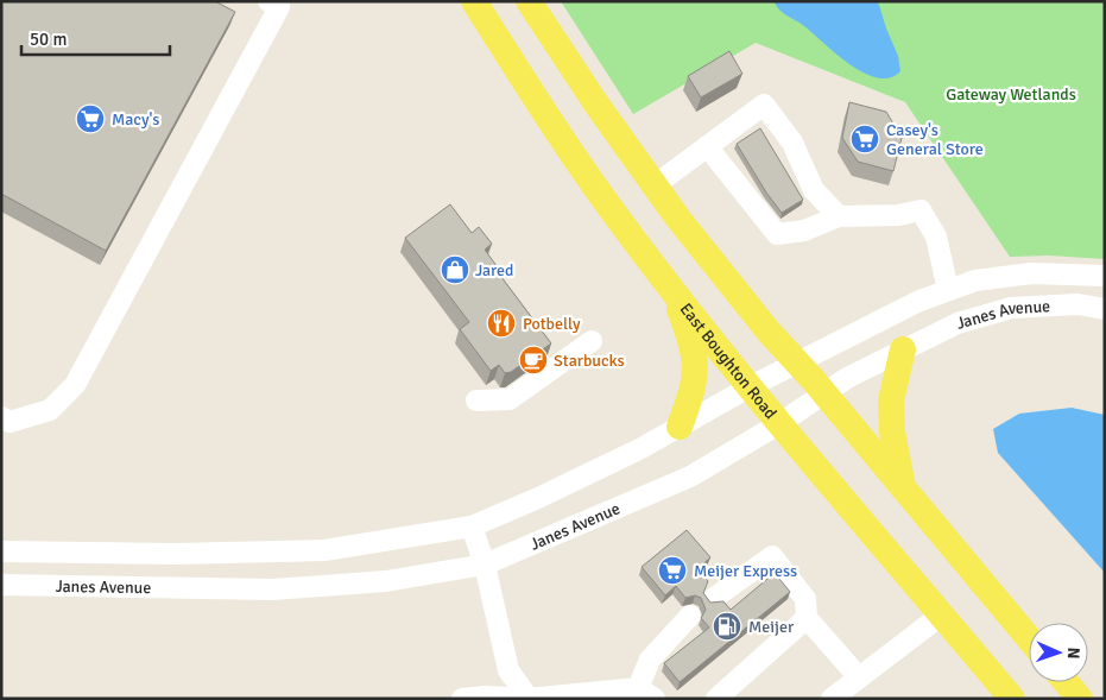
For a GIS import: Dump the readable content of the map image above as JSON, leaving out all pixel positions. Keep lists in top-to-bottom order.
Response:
{
  "streets": {
    "main road": ["East Boughton Road"],
    "street": ["Janes Avenue"]
  },
  "crossings": [
    ["Janes Avenue", "East Boughton Road"]
  ],
  "parks": ["Gateway Wetlands"],
  "places": {
    "supermarket": ["Macy's", "Casey's General Store", "Meijer Express"],
    "shop": ["Jared"],
    "restaurant": ["Potbelly"],
    "cafe": ["Starbucks"],
    "fuel station": ["Meijer"]
  },
  "scale_bar": "50 m",
  "north": "right"
}
